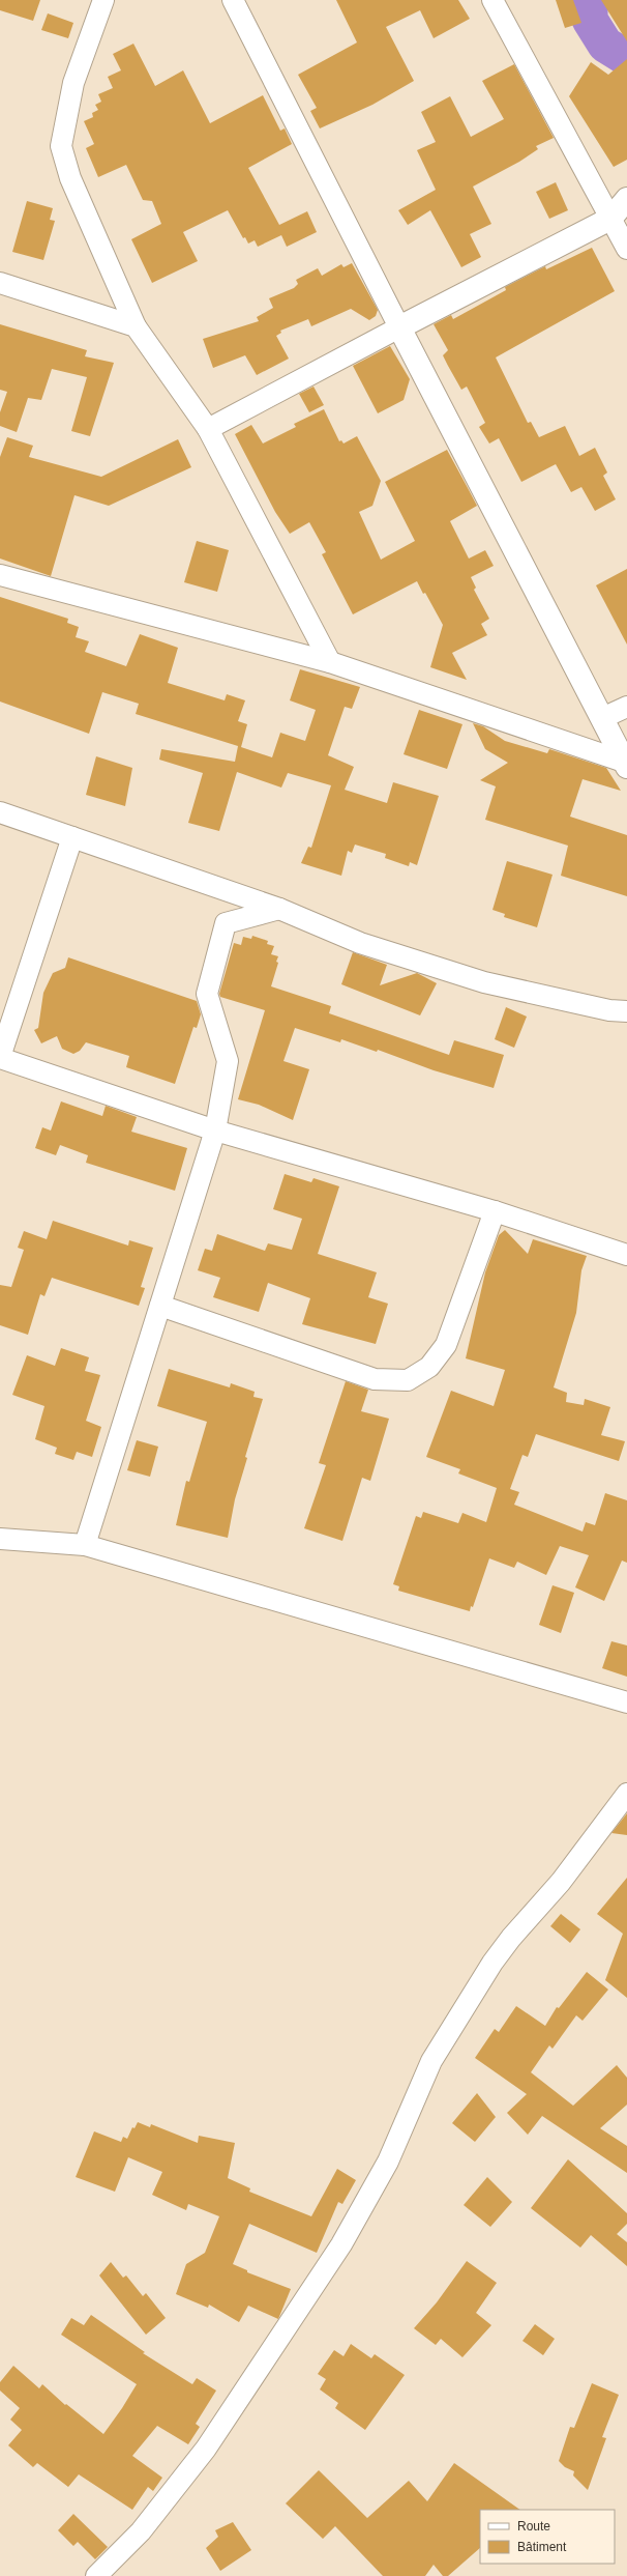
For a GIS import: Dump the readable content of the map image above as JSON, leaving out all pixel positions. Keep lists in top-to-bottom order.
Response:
{
  "legend": ["Route", "Bâtiment"]
}
